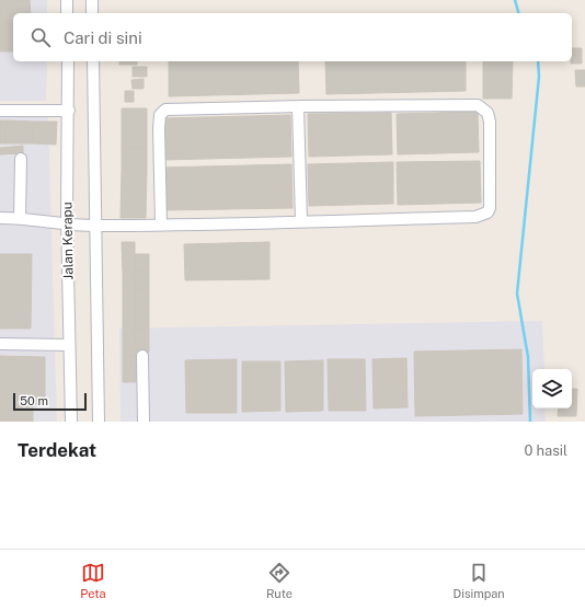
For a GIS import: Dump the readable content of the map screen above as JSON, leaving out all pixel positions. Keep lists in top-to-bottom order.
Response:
{
  "streets": {
    "street": ["Jalan Kerapu"]
  },
  "scale_bar": "50 m",
  "page": {
    "search": "Cari di sini",
    "scale": "50 m",
    "heading": ["Terdekat", "0 hasil"],
    "nav": ["Peta", "Rute", "Disimpan"]
  }
}
